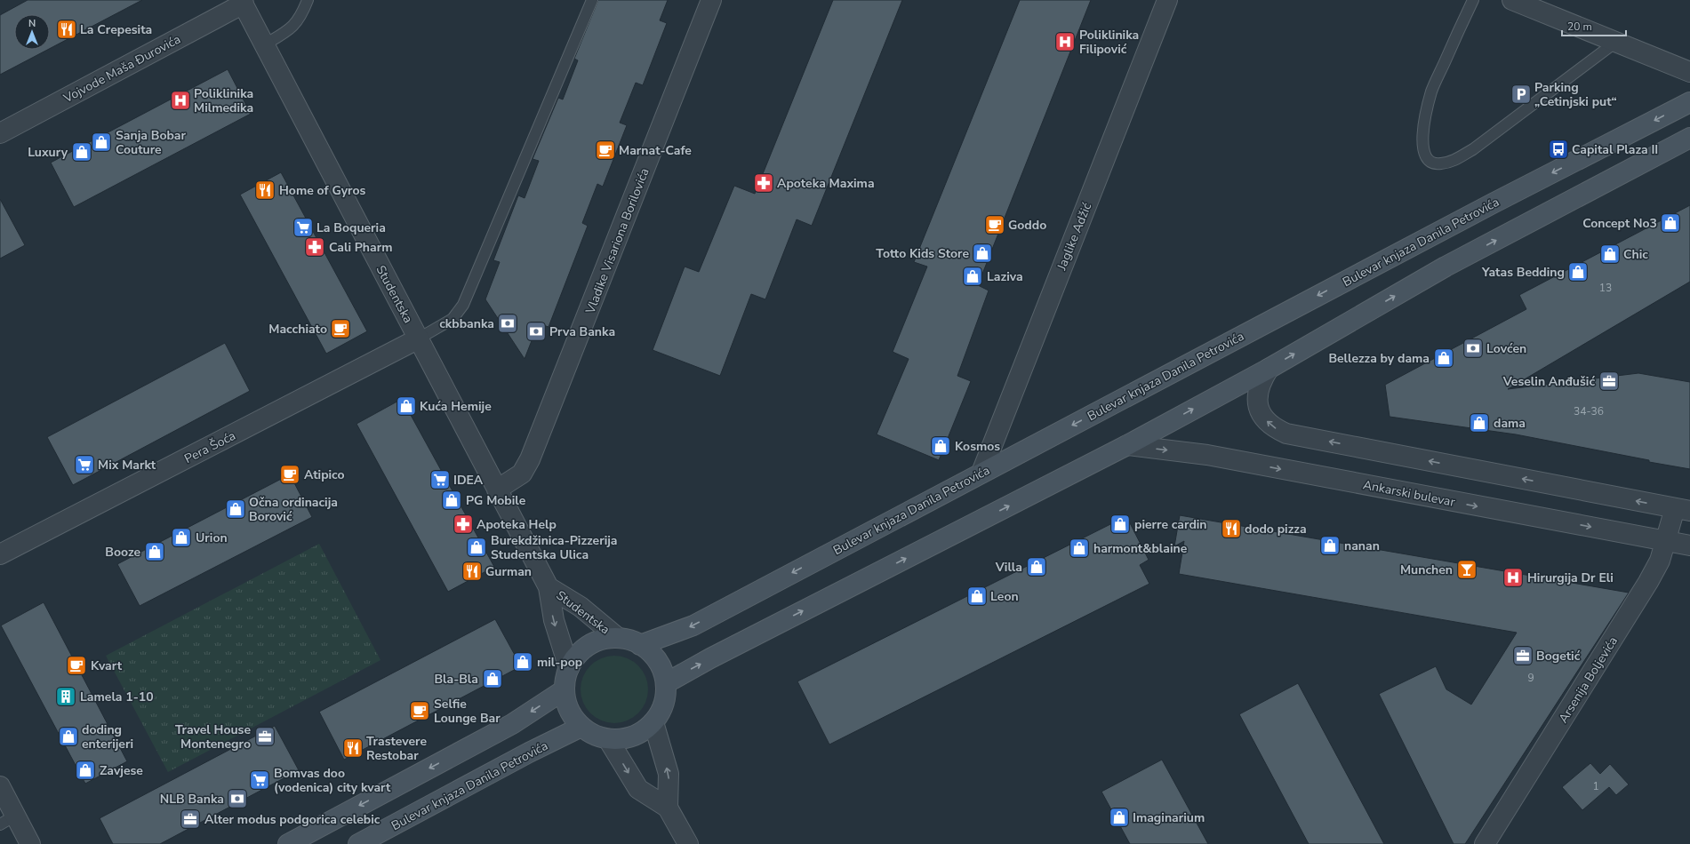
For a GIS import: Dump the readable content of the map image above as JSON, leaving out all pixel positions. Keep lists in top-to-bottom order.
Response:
{
  "streets": {
    "main road": ["Bulevar knjaza Danila Petrovića"],
    "street": [
      "Vojvode Maša Đurovića",
      "Jaglike Adžić",
      "Vladike Visariona Borilovića",
      "Studentska",
      "Pera Šoća",
      "Ankarski bulevar",
      "Arsenija Boljevića"
    ]
  },
  "crossings": [
    ["Vojvode Maša Đurovića", "Studentska"],
    ["Jaglike Adžić", "Bulevar knjaza Danila Petrovića"],
    ["Vladike Visariona Borilovića", "Studentska"],
    ["Bulevar knjaza Danila Petrovića", "Studentska"],
    ["Studentska", "Pera Šoća"],
    ["Ankarski bulevar", "Arsenija Boljevića"]
  ],
  "one_way": ["Ankarski bulevar"],
  "places": {
    "restaurant": [
      "La Crepesita",
      "Home of Gyros",
      "dodo pizza",
      "Gurman",
      "Trastevere Restobar"
    ],
    "hospital": ["Poliklinika Filipović", "Poliklinika Milmedika", "Hirurgija Dr Eli"],
    "parking": ["Parking „Cetinjski put“"],
    "shop": [
      "Sanja Bobar Couture",
      "Luxury",
      "Concept No3",
      "Totto Kids Store",
      "Chic",
      "Yatas Bedding",
      "Laziva",
      "Bellezza by dama",
      "Kuća Hemije",
      "dama",
      "Kosmos",
      "PG Mobile",
      "Očna ordinacija Borović",
      "pierre cardin",
      "Urion",
      "nanan",
      "Burekdžinica-Pizzerija Studentska Ulica",
      "harmont&blaine",
      "Booze",
      "Villa",
      "Leon",
      "mil-pop",
      "Bla-Bla",
      "doding enterijeri",
      "Zavjese",
      "Imaginarium"
    ],
    "bus stop": ["Capital Plaza II"],
    "cafe": [
      "Marnat-Cafe",
      "Goddo",
      "Macchiato",
      "Atipico",
      "Kvart",
      "Selfie Lounge Bar"
    ],
    "pharmacy": ["Apoteka Maxima", "Cali Pharm", "Apoteka Help"],
    "supermarket": [
      "La Boqueria",
      "Mix Markt",
      "IDEA",
      "Bomvas doo (vodenica) city kvart"
    ],
    "bank": [
      "ckbbanka",
      "Prva Banka",
      "Lovćen",
      "NLB Banka"
    ],
    "office": [
      "Veselin Anđušić",
      "Bogetić",
      "Travel House Montenegro",
      "Alter modus podgorica celebic"
    ],
    "bar": ["Munchen"],
    "building": ["Lamela 1-10"]
  },
  "house_numbers": [
    "13",
    "34-36",
    "9",
    "1"
  ],
  "scale_bar": "20 m",
  "north": "top"
}
